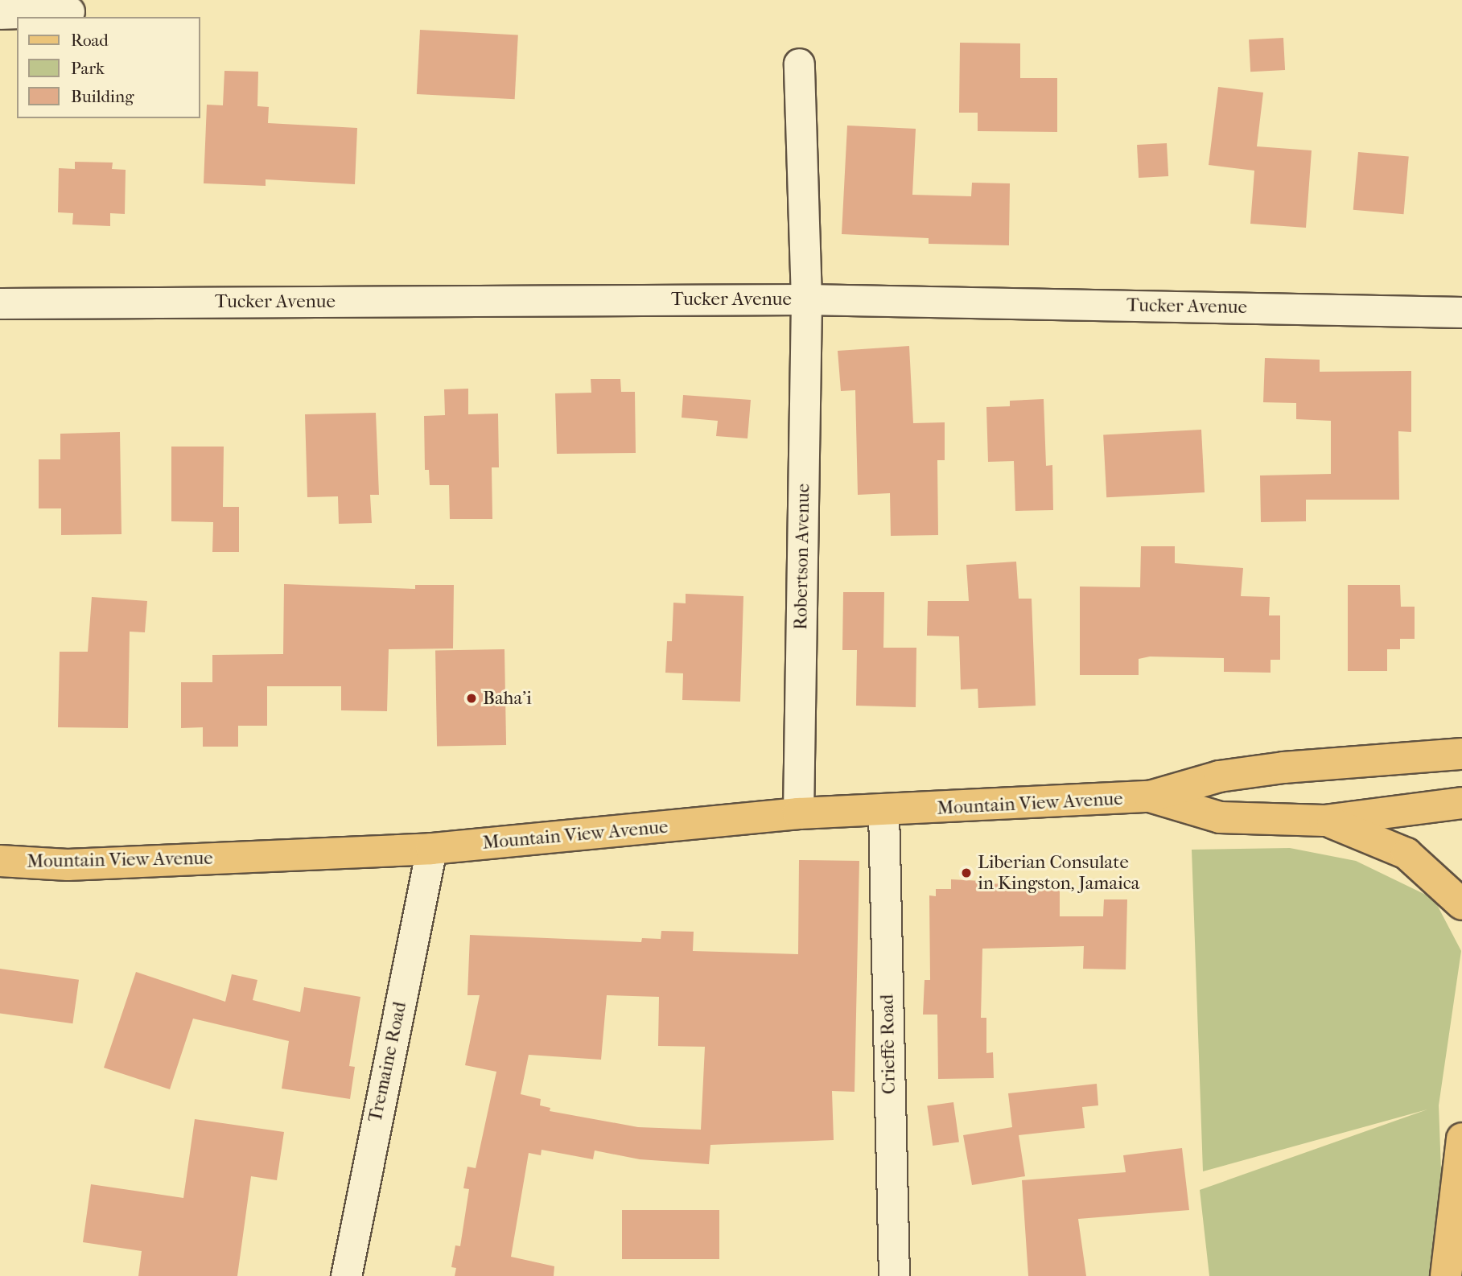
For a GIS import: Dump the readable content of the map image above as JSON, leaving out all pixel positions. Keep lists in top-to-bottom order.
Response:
{
  "streets": {
    "main road": ["Mountain View Avenue"],
    "street": [
      "Tucker Avenue",
      "Robertson Avenue",
      "Crieffe Road",
      "Tremaine Road"
    ]
  },
  "crossings": [
    ["Tucker Avenue", "Robertson Avenue"],
    ["Robertson Avenue", "Mountain View Avenue"],
    ["Mountain View Avenue", "Crieffe Road"],
    ["Mountain View Avenue", "Tremaine Road"]
  ],
  "places": ["Baha'i", "Liberian Consulate in Kingston, Jamaica"],
  "legend": ["Road", "Park", "Building"]
}
